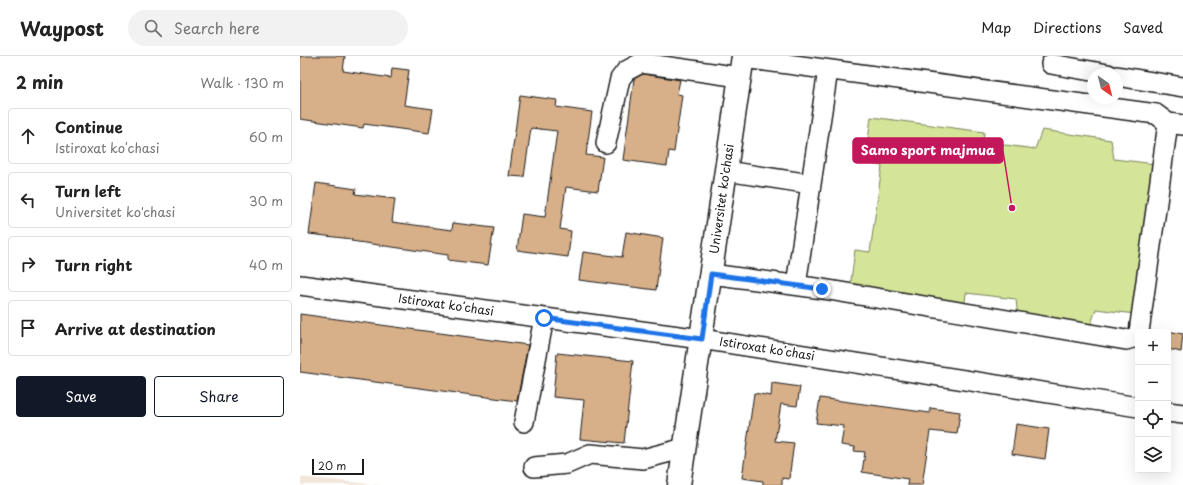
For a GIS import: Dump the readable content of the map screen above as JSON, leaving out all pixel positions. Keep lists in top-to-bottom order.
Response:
{
  "streets": {
    "main road": ["Universitet ko'chasi"],
    "street": ["Istiroxat koʻchasi"]
  },
  "crossings": [
    ["Universitet ko'chasi", "Istiroxat koʻchasi"]
  ],
  "places": ["Samo sport majmua"],
  "scale_bar": "20 m",
  "north": "bottom right",
  "page": {
    "header": "Waypost",
    "search": "Search here",
    "nav": ["Map", "Directions", "Saved"],
    "heading": ["2 min", "Walk · 130 m"],
    "list": [
      ["Continue", "Istiroxat koʻchasi", "60 m"],
      ["Turn left", "Universitet ko'chasi", "30 m"],
      ["Turn right", "40 m"],
      "Arrive at destination"
    ],
    "map_buttons": ["+", "−"],
    "buttons": ["Save", "Share"],
    "scale": "20 m"
  }
}
